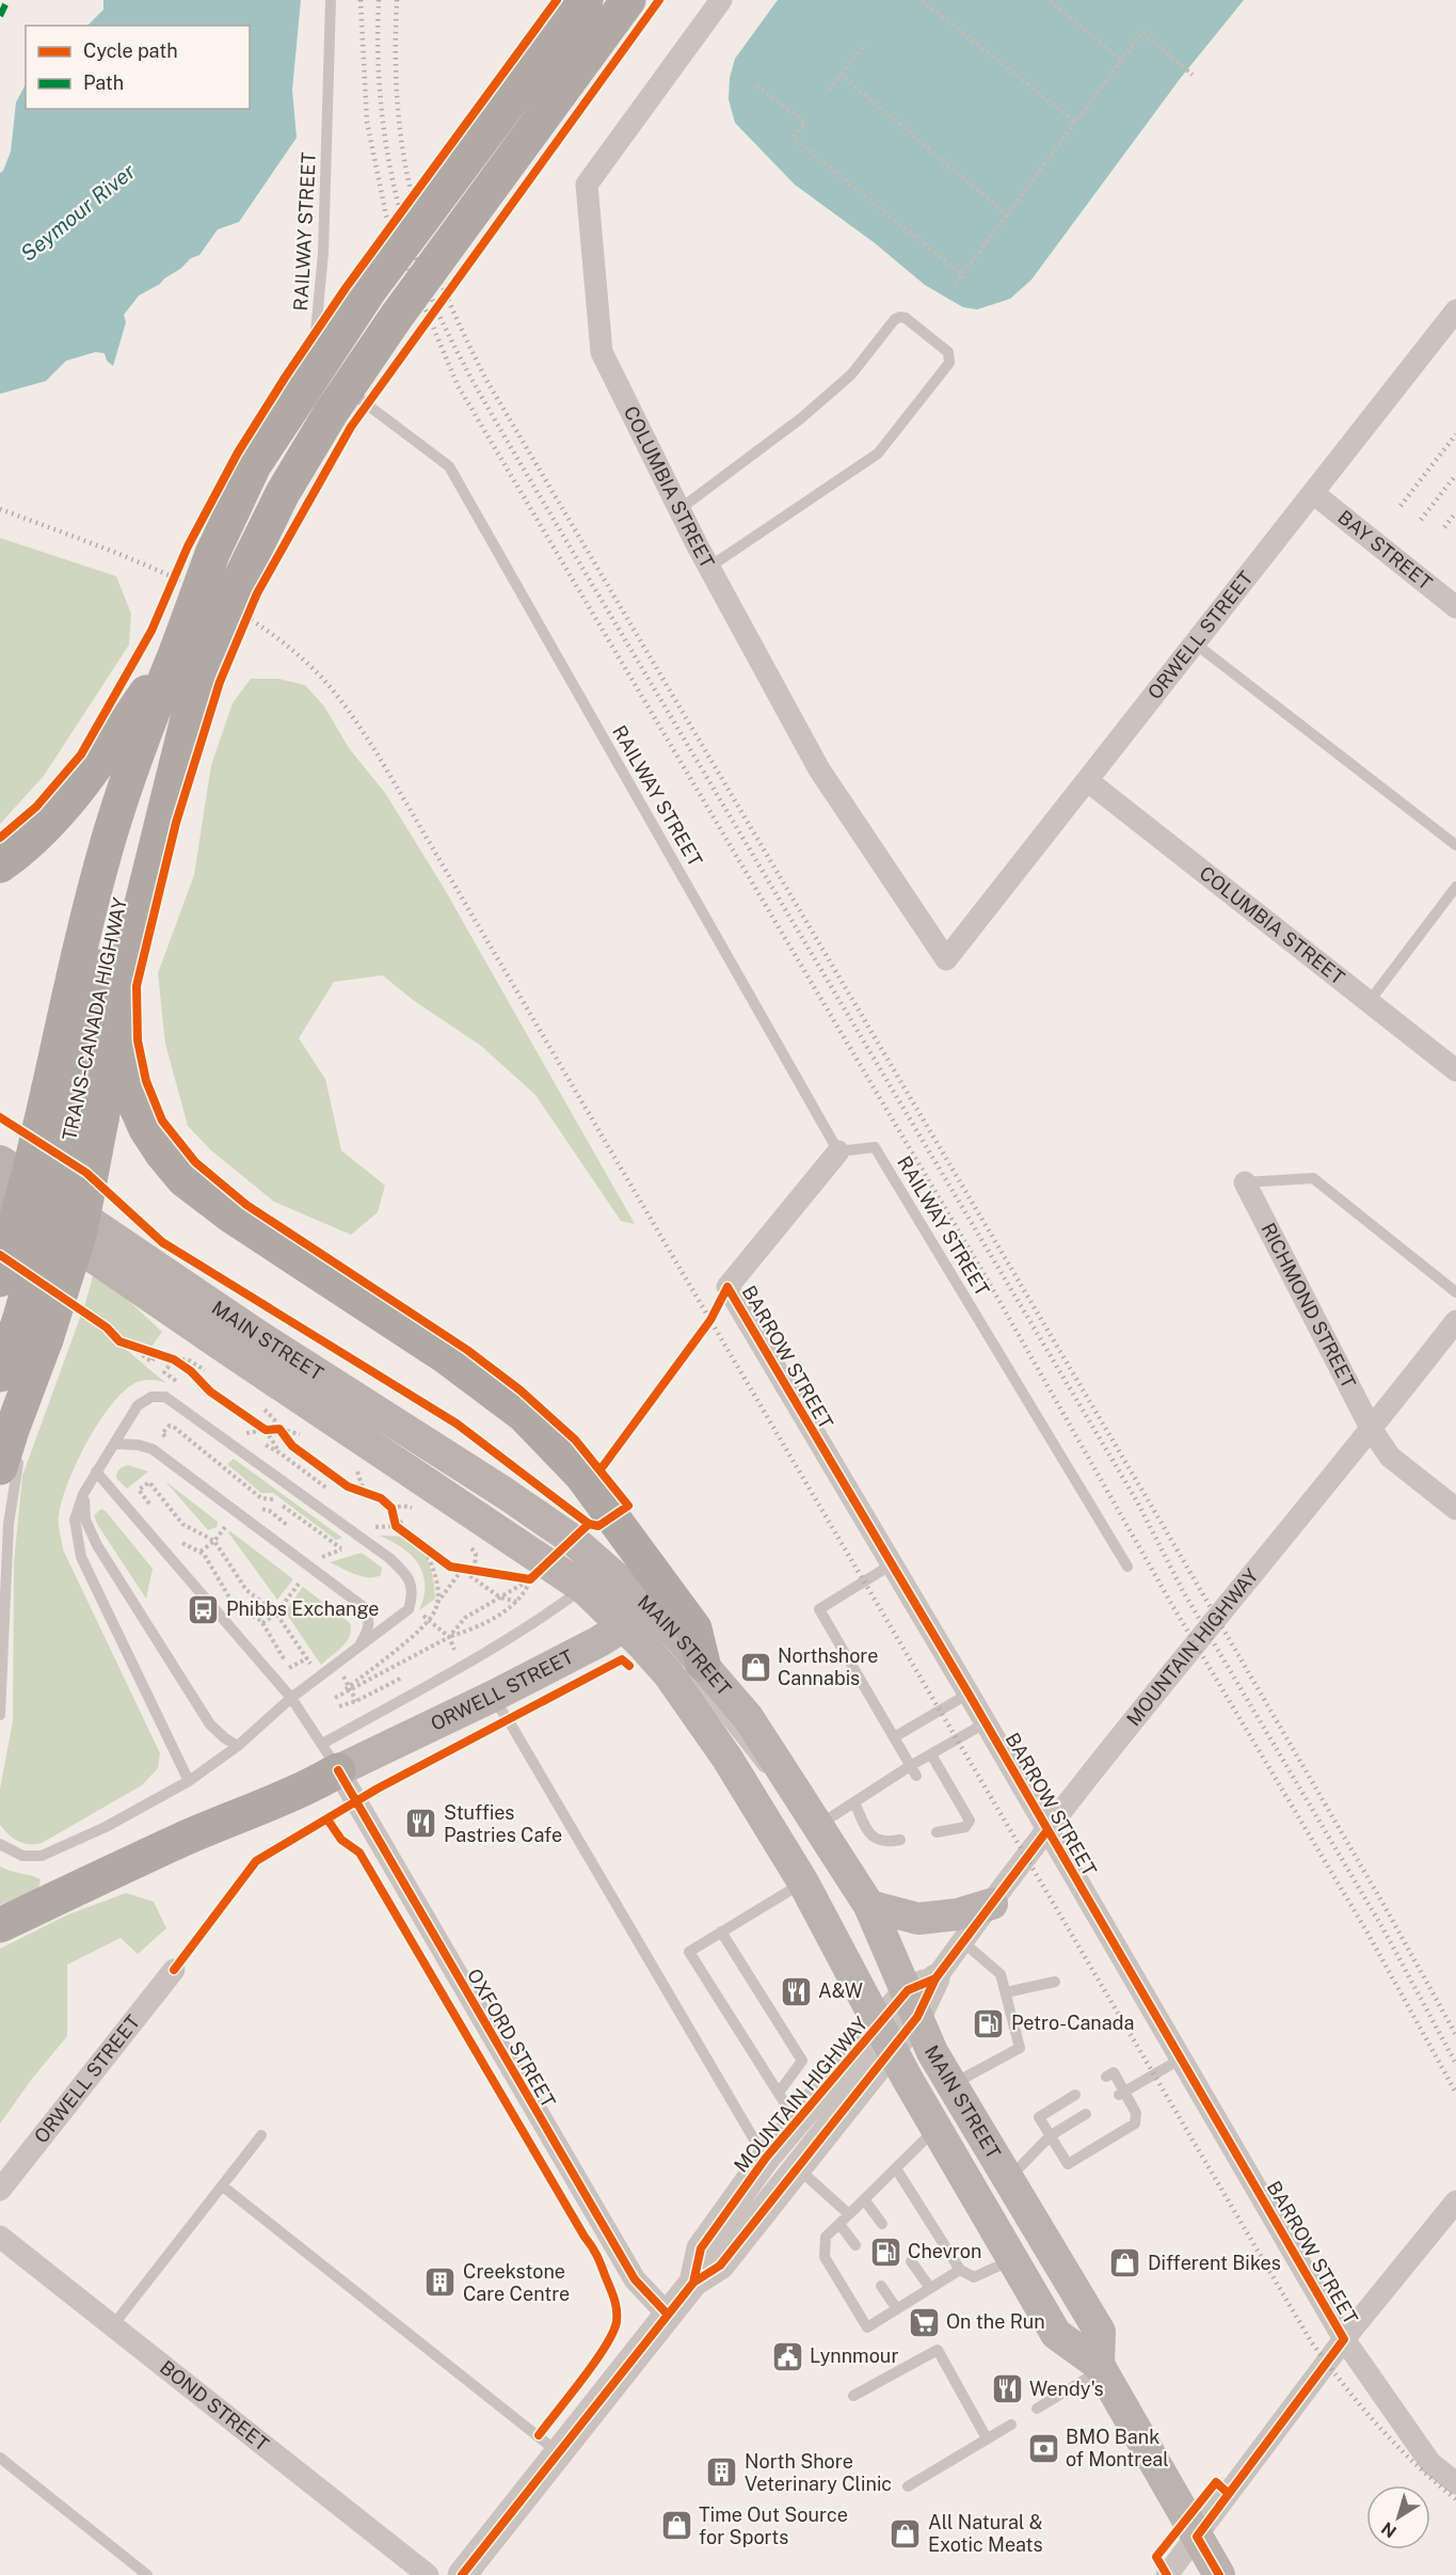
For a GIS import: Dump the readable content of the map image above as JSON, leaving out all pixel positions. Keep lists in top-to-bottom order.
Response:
{
  "streets": {
    "highway": ["TRANS-CANADA HIGHWAY"],
    "main road": ["ORWELL STREET", "MAIN STREET"],
    "street": [
      "COLUMBIA STREET",
      "BAY STREET",
      "RICHMOND STREET",
      "BARROW STREET",
      "MOUNTAIN HIGHWAY",
      "OXFORD STREET",
      "BOND STREET"
    ],
    "lane": ["RAILWAY STREET"]
  },
  "crossings": [
    ["RAILWAY STREET", "BARROW STREET"],
    ["COLUMBIA STREET", "ORWELL STREET"],
    ["BAY STREET", "ORWELL STREET"],
    ["ORWELL STREET", "MAIN STREET"],
    ["ORWELL STREET", "OXFORD STREET"],
    ["RICHMOND STREET", "MOUNTAIN HIGHWAY"],
    ["MAIN STREET", "MOUNTAIN HIGHWAY"],
    ["BARROW STREET", "MOUNTAIN HIGHWAY"],
    ["MOUNTAIN HIGHWAY", "OXFORD STREET"]
  ],
  "water": ["Seymour River"],
  "places": {
    "bus stop": ["Phibbs Exchange"],
    "shop": [
      "Northshore Cannabis",
      "Different Bikes",
      "Time Out Source for Sports",
      "All Natural & Exotic Meats"
    ],
    "restaurant": ["Stuffies Pastries Cafe", "A&W", "Wendy's"],
    "fuel station": ["Petro-Canada", "Chevron"],
    "building": ["Creekstone Care Centre", "North Shore Veterinary Clinic"],
    "supermarket": ["On the Run"],
    "public building": ["Lynnmour"],
    "bank": ["BMO Bank of Montreal"]
  },
  "legend": ["Cycle path", "Path"],
  "north": "bottom left"
}
